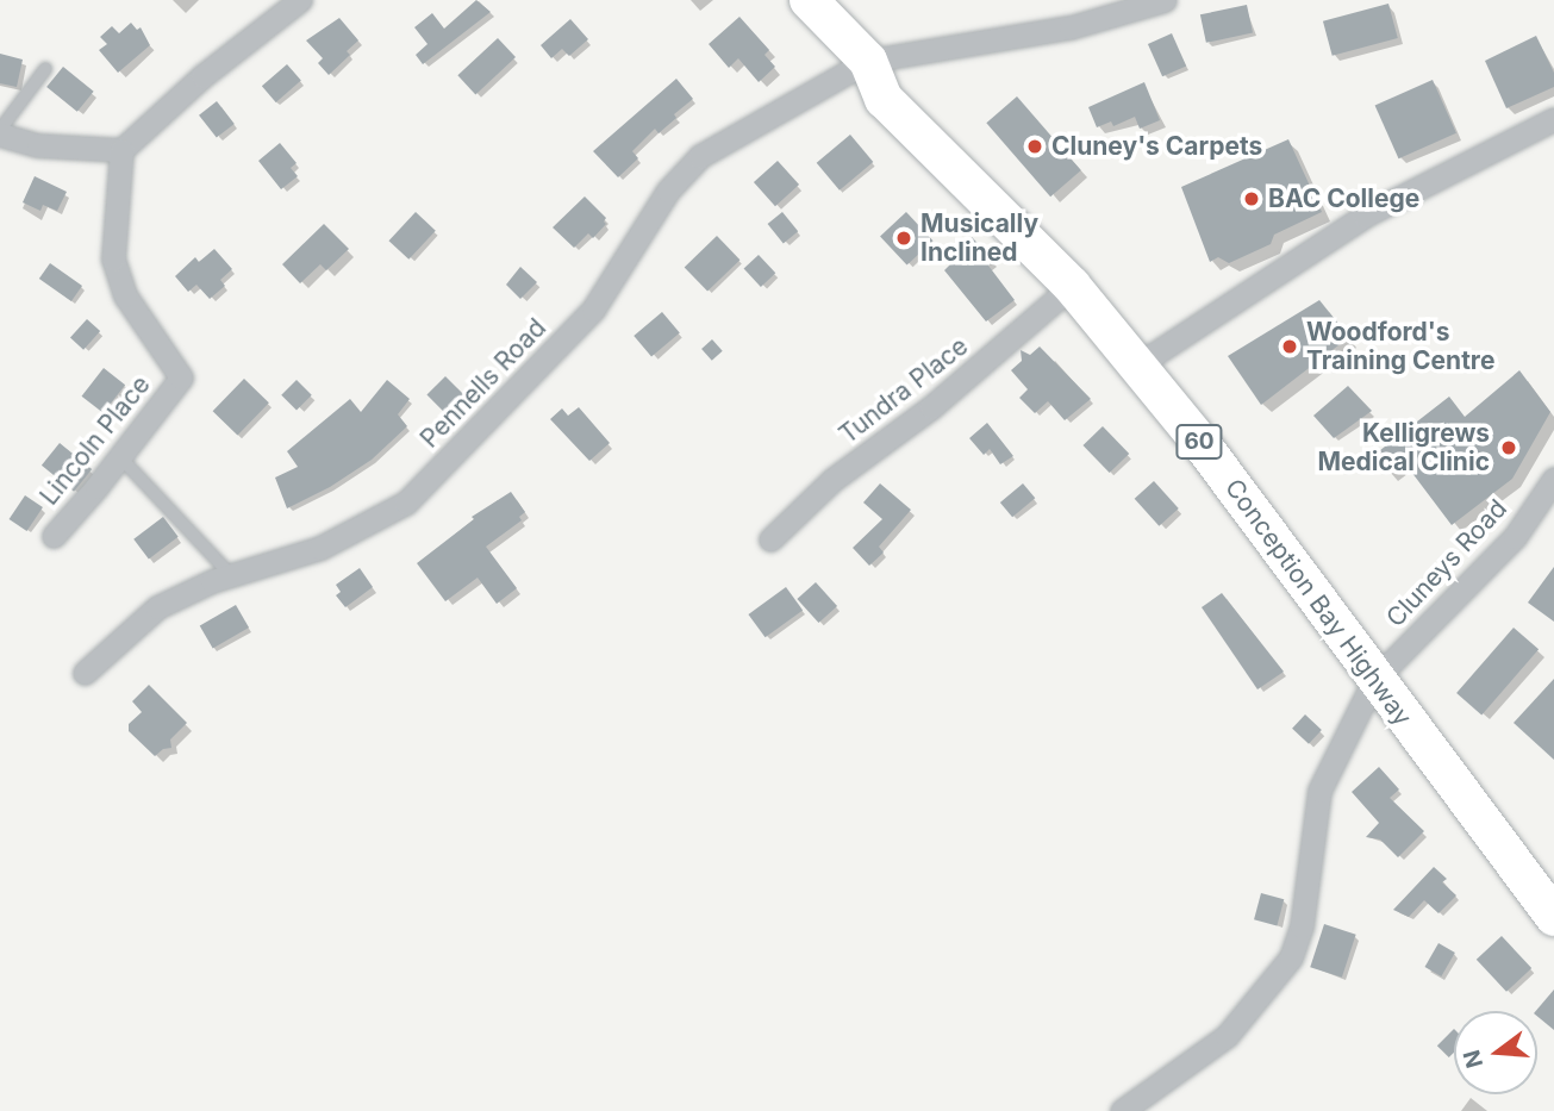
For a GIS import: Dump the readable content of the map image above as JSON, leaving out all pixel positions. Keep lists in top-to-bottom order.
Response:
{
  "streets": {
    "main road": ["60", "Conception Bay Highway"],
    "street": [
      "Pennells Road",
      "Tundra Place",
      "Lincoln Place",
      "Cluneys Road"
    ]
  },
  "crossings": [
    ["Pennells Road", "Conception Bay Highway"],
    ["Tundra Place", "Conception Bay Highway"],
    ["Cluneys Road", "Conception Bay Highway"]
  ],
  "places": [
    "Cluney's Carpets",
    "BAC College",
    "Musically Inclined",
    "Woodford's Training Centre",
    "Kelligrews Medical Clinic"
  ],
  "north": "left"
}
